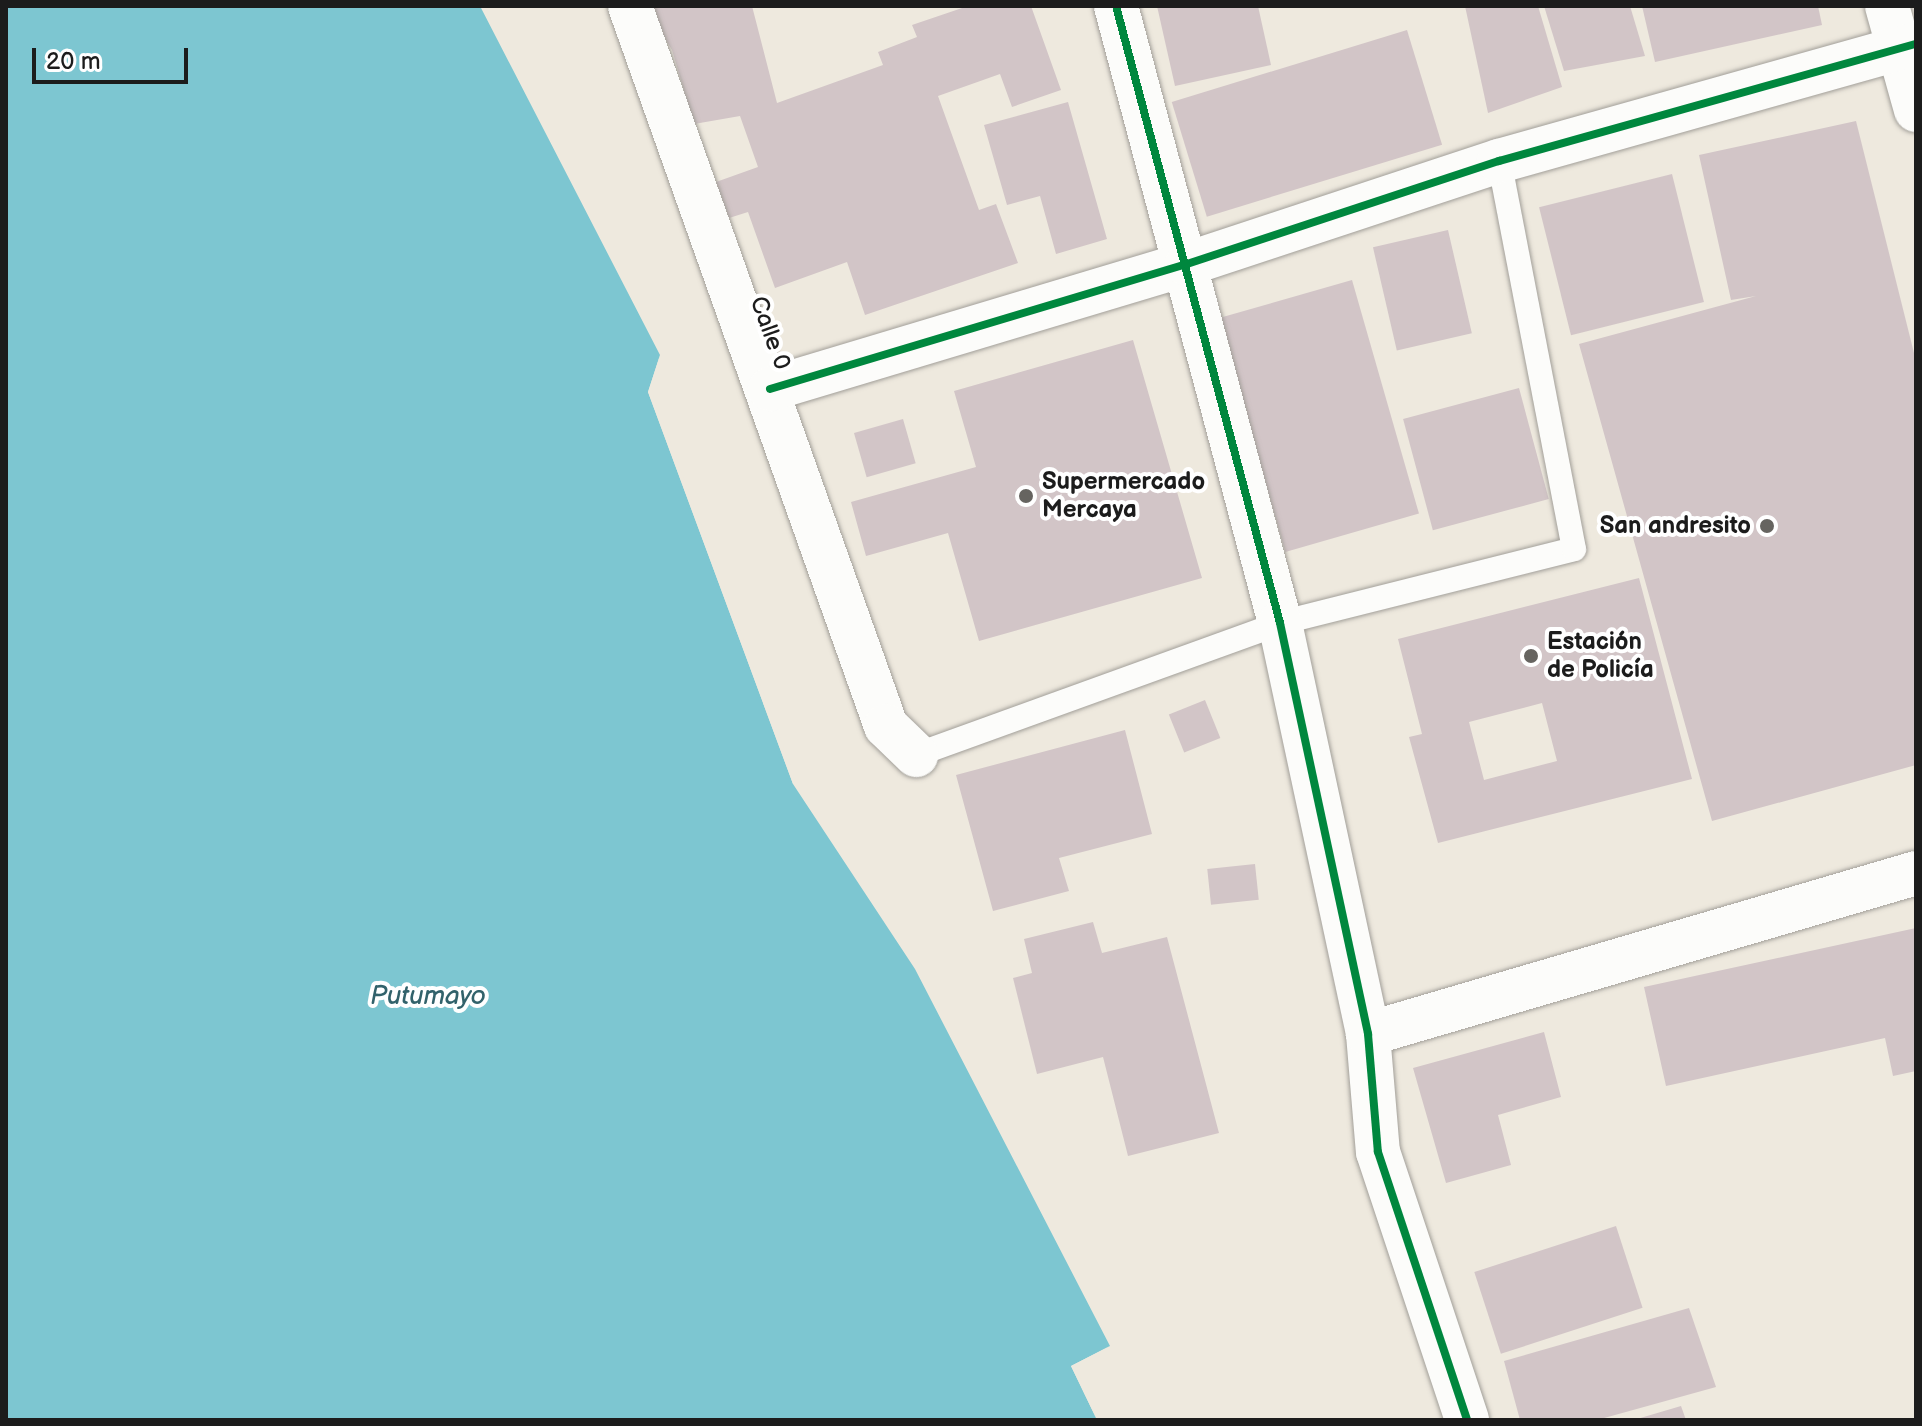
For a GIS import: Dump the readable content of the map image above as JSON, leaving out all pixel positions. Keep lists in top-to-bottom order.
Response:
{
  "streets": {
    "street": ["Calle 0"]
  },
  "water": ["Putumayo"],
  "places": ["Supermercado Mercaya", "San andresito", "Estación de Policía"],
  "scale_bar": "20 m"
}
